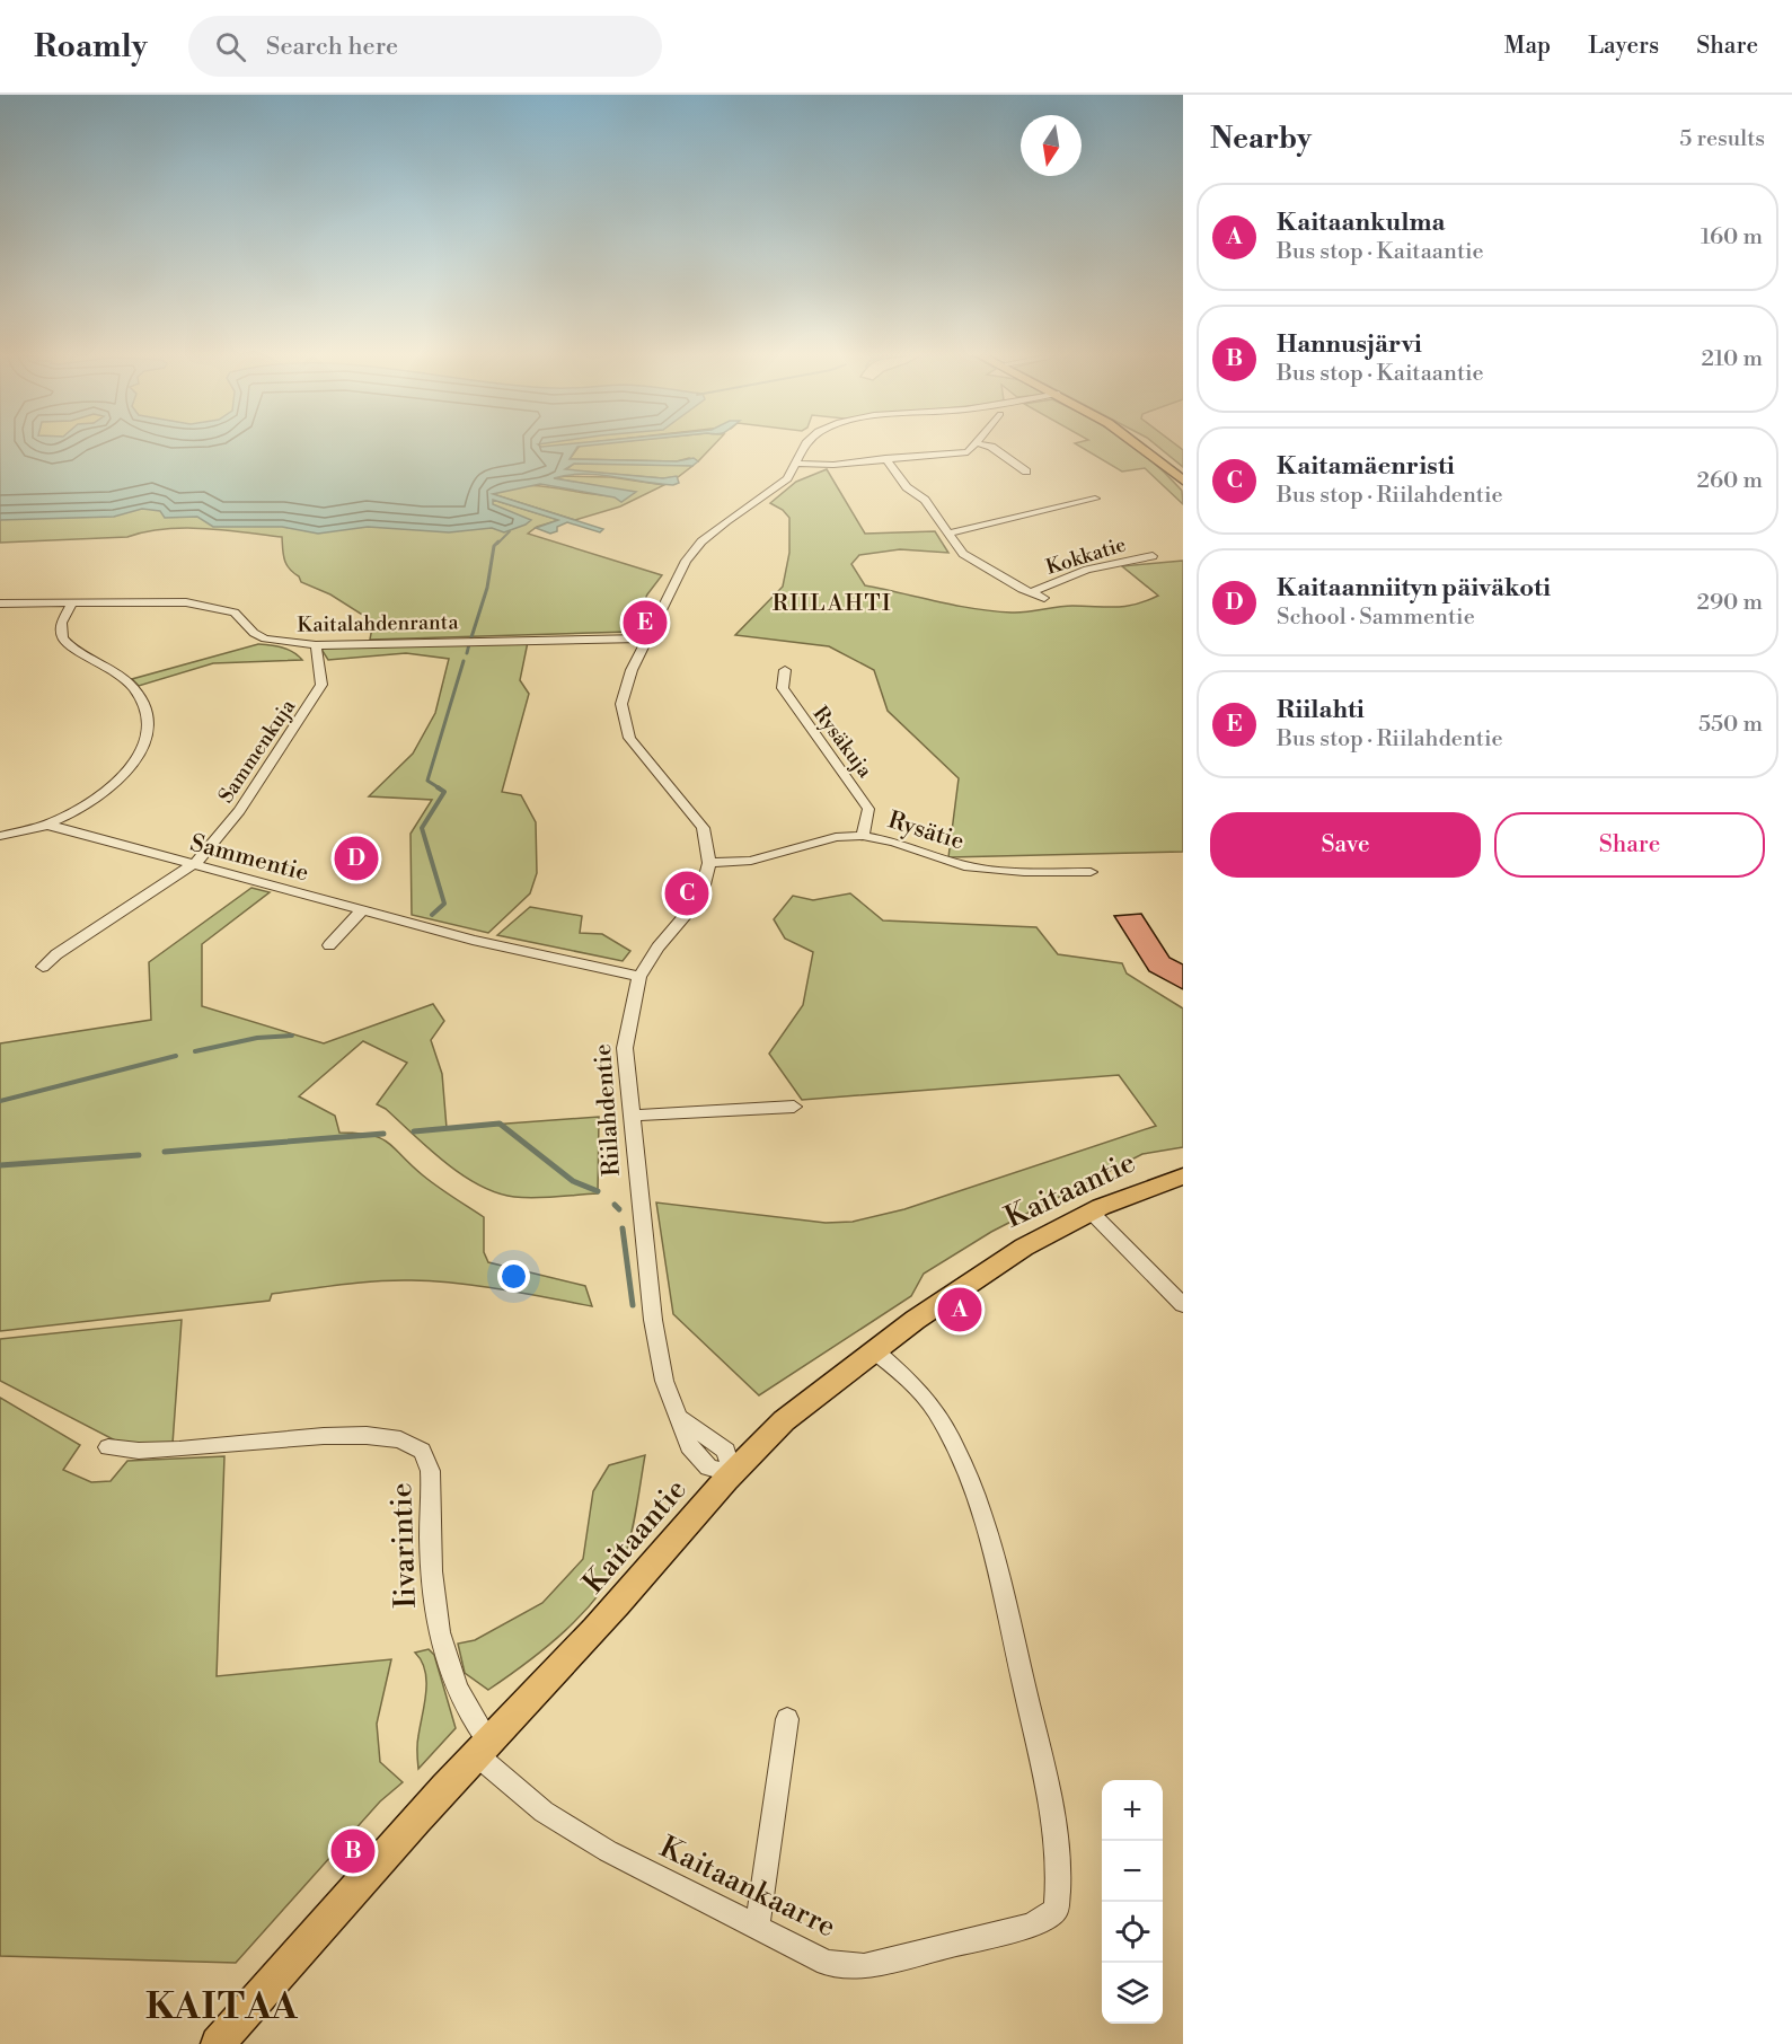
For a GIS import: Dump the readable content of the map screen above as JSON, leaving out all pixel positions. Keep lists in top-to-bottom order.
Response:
{
  "streets": {
    "main road": ["Kaitaantie"],
    "street": [
      "Kokkatie",
      "Kaitalahdenranta",
      "Rysäkuja",
      "Sammenkuja",
      "Rysätie",
      "Sammentie",
      "Riilahdentie",
      "Iivarintie",
      "Kaitaankaarre"
    ]
  },
  "crossings": [
    ["Kaitalahdenranta", "Sammenkuja"],
    ["Kaitalahdenranta", "Riilahdentie"],
    ["Rysäkuja", "Rysätie"],
    ["Sammenkuja", "Sammentie"],
    ["Rysätie", "Riilahdentie"],
    ["Sammentie", "Riilahdentie"],
    ["Riilahdentie", "Kaitaantie"],
    ["Kaitaantie", "Iivarintie"],
    ["Kaitaantie", "Kaitaankaarre"],
    ["Iivarintie", "Kaitaankaarre"]
  ],
  "districts": ["RIILAHTI", "KAITAA"],
  "north": "bottom",
  "page": {
    "header": "Roamly",
    "search": "Search here",
    "nav": ["Map", "Layers", "Share"],
    "heading": ["Nearby", "5 results"],
    "list": [
      {
        "mark": "A",
        "name": "Kaitaankulma",
        "note": "Bus stop · Kaitaantie",
        "value": "160 m"
      },
      {
        "mark": "B",
        "name": "Hannusjärvi",
        "note": "Bus stop · Kaitaantie",
        "value": "210 m"
      },
      {
        "mark": "C",
        "name": "Kaitamäenristi",
        "note": "Bus stop · Riilahdentie",
        "value": "260 m"
      },
      {
        "mark": "D",
        "name": "Kaitaanniityn päiväkoti",
        "note": "School · Sammentie",
        "value": "290 m"
      },
      {
        "mark": "E",
        "name": "Riilahti",
        "note": "Bus stop · Riilahdentie",
        "value": "550 m"
      }
    ],
    "pins": [
      "E",
      "D",
      "C",
      "A",
      "B"
    ],
    "buttons": ["Save", "Share"],
    "map_buttons": ["+", "−"]
  }
}
